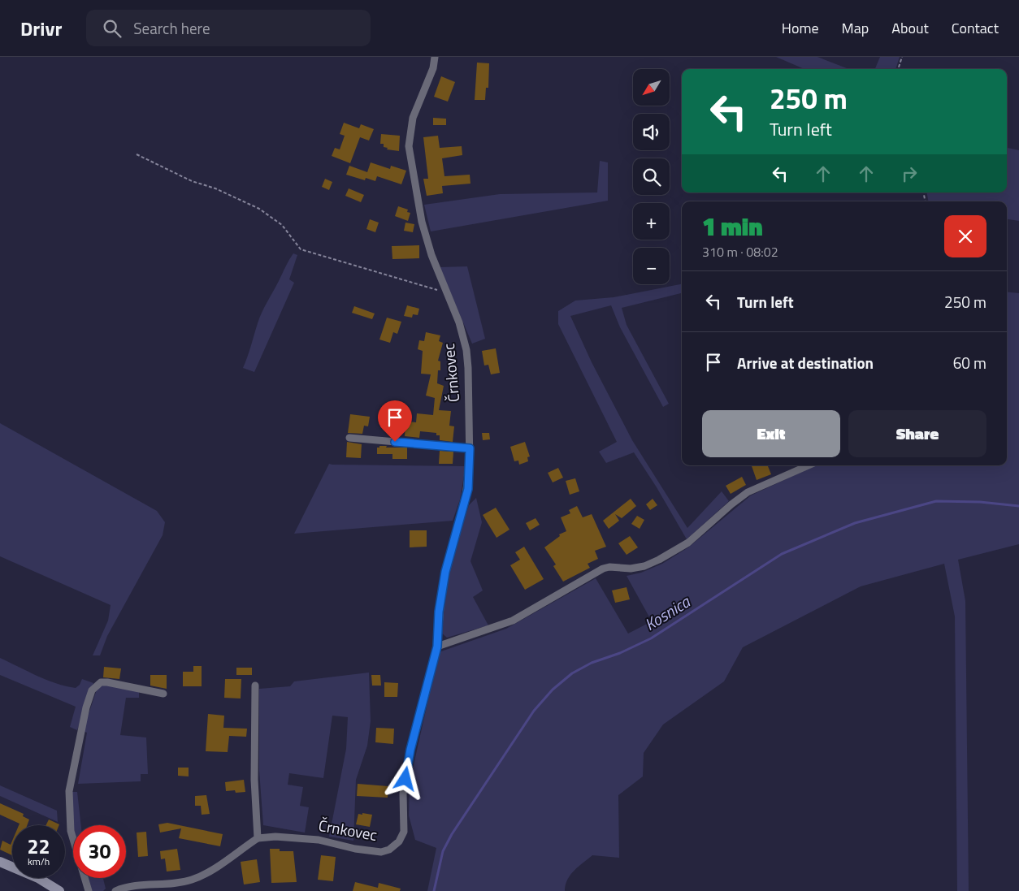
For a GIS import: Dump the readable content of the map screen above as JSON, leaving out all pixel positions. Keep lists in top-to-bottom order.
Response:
{
  "streets": {
    "street": ["Črnkovec"]
  },
  "water": ["Kosnica"],
  "north": "bottom left",
  "page": {
    "header": "Drivr",
    "search": "Search here",
    "nav": [
      "Home",
      "Map",
      "About",
      "Contact"
    ],
    "map_buttons": ["+", "−"],
    "turn": ["250 m", "Turn left"],
    "heading": ["1 min", "310 m · 08:02"],
    "list": [
      {
        "name": "Turn left",
        "value": "250 m"
      },
      {
        "name": "Arrive at destination",
        "value": "60 m"
      }
    ],
    "buttons": ["Exit", "Share"],
    "speed": "22 km/h",
    "limit": "30"
  }
}
